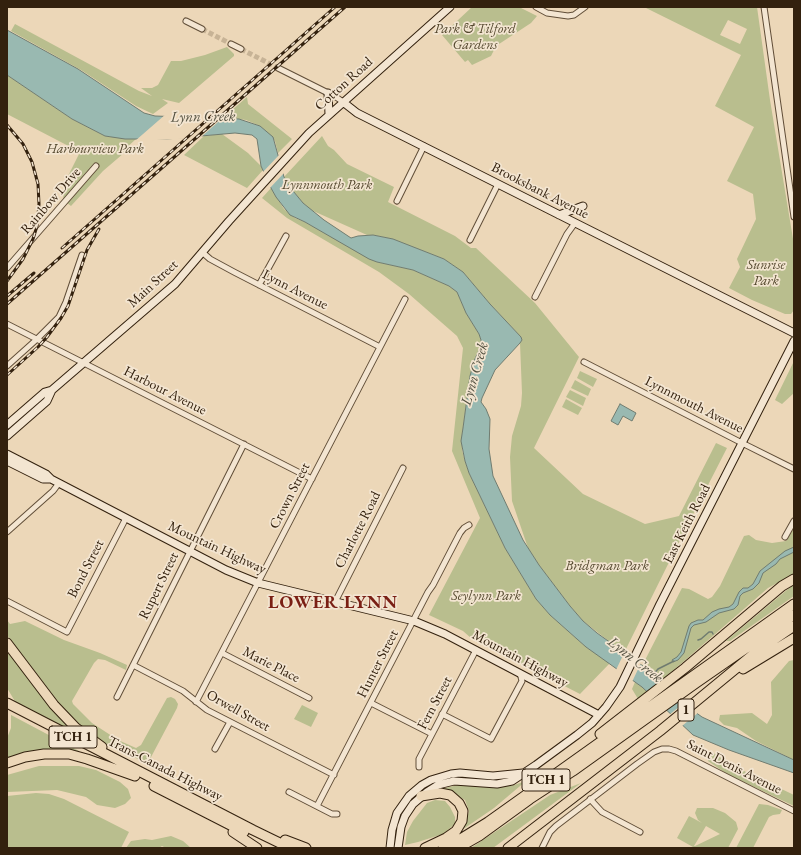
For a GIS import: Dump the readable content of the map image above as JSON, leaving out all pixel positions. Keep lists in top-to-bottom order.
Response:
{
  "streets": {
    "highway": ["1", "TCH 1", "Trans-Canada Highway"],
    "main road": [
      "Cotton Road",
      "Brooksbank Avenue",
      "Main Street",
      "East Keith Road",
      "Mountain Highway"
    ],
    "street": [
      "Rainbow Drive",
      "Lynn Avenue",
      "Harbour Avenue",
      "Lynnmouth Avenue",
      "Crown Street",
      "Charlotte Road",
      "Bond Street",
      "Rupert Street",
      "Hunter Street",
      "Marie Place",
      "Fern Street",
      "Orwell Street",
      "Saint Denis Avenue"
    ]
  },
  "crossings": [
    ["Cotton Road", "Brooksbank Avenue"],
    ["Cotton Road", "Main Street"],
    ["Main Street", "Lynn Avenue"],
    ["Main Street", "Harbour Avenue"],
    ["Lynn Avenue", "Crown Street"],
    ["Harbour Avenue", "Crown Street"],
    ["Harbour Avenue", "Rupert Street"],
    ["Lynnmouth Avenue", "East Keith Road"],
    ["Crown Street", "Mountain Highway"],
    ["Crown Street", "Marie Place"],
    ["Crown Street", "Orwell Street"],
    ["East Keith Road", "Mountain Highway"],
    ["Charlotte Road", "Mountain Highway"],
    ["Mountain Highway", "Bond Street"],
    ["Mountain Highway", "Rupert Street"],
    ["Mountain Highway", "Hunter Street"],
    ["Mountain Highway", "Fern Street"],
    ["Rupert Street", "Orwell Street"],
    ["Hunter Street", "Orwell Street"]
  ],
  "districts": ["LOWER LYNN"],
  "water": ["Lynn Creek"],
  "parks": [
    "Park & Tilford Gardens",
    "Harbourview Park",
    "Lynnmouth Park",
    "Sunrise Park",
    "Bridgman Park",
    "Seylynn Park"
  ]
}
